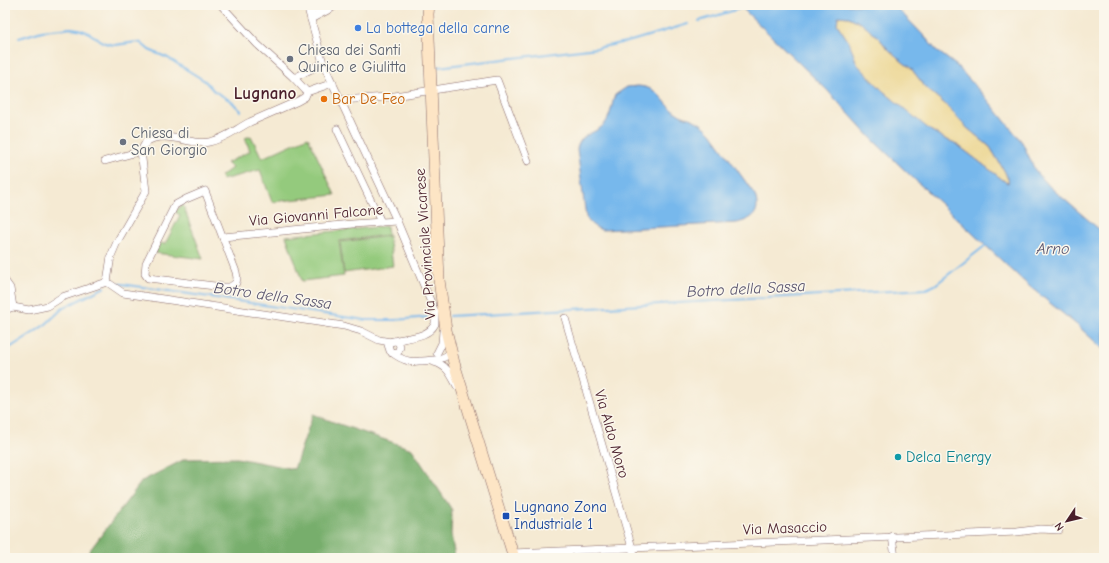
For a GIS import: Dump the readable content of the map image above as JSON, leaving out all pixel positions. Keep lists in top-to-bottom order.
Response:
{
  "streets": {
    "main road": ["Via Provinciale Vicarese"],
    "street": ["Via Giovanni Falcone", "Via Aldo Moro", "Via Masaccio"]
  },
  "crossings": [
    ["Via Provinciale Vicarese", "Via Masaccio"],
    ["Via Aldo Moro", "Via Masaccio"]
  ],
  "districts": ["Lugnano"],
  "water": ["Arno", "Botro della Sassa"],
  "places": {
    "other": [
      "La bottega della carne",
      "Chiesa dei Santi Quirico e Giulitta",
      "Bar De Feo",
      "Chiesa di San Giorgio",
      "Delca Energy"
    ],
    "transit": ["Lugnano Zona Industriale 1"]
  },
  "north": "bottom left"
}
